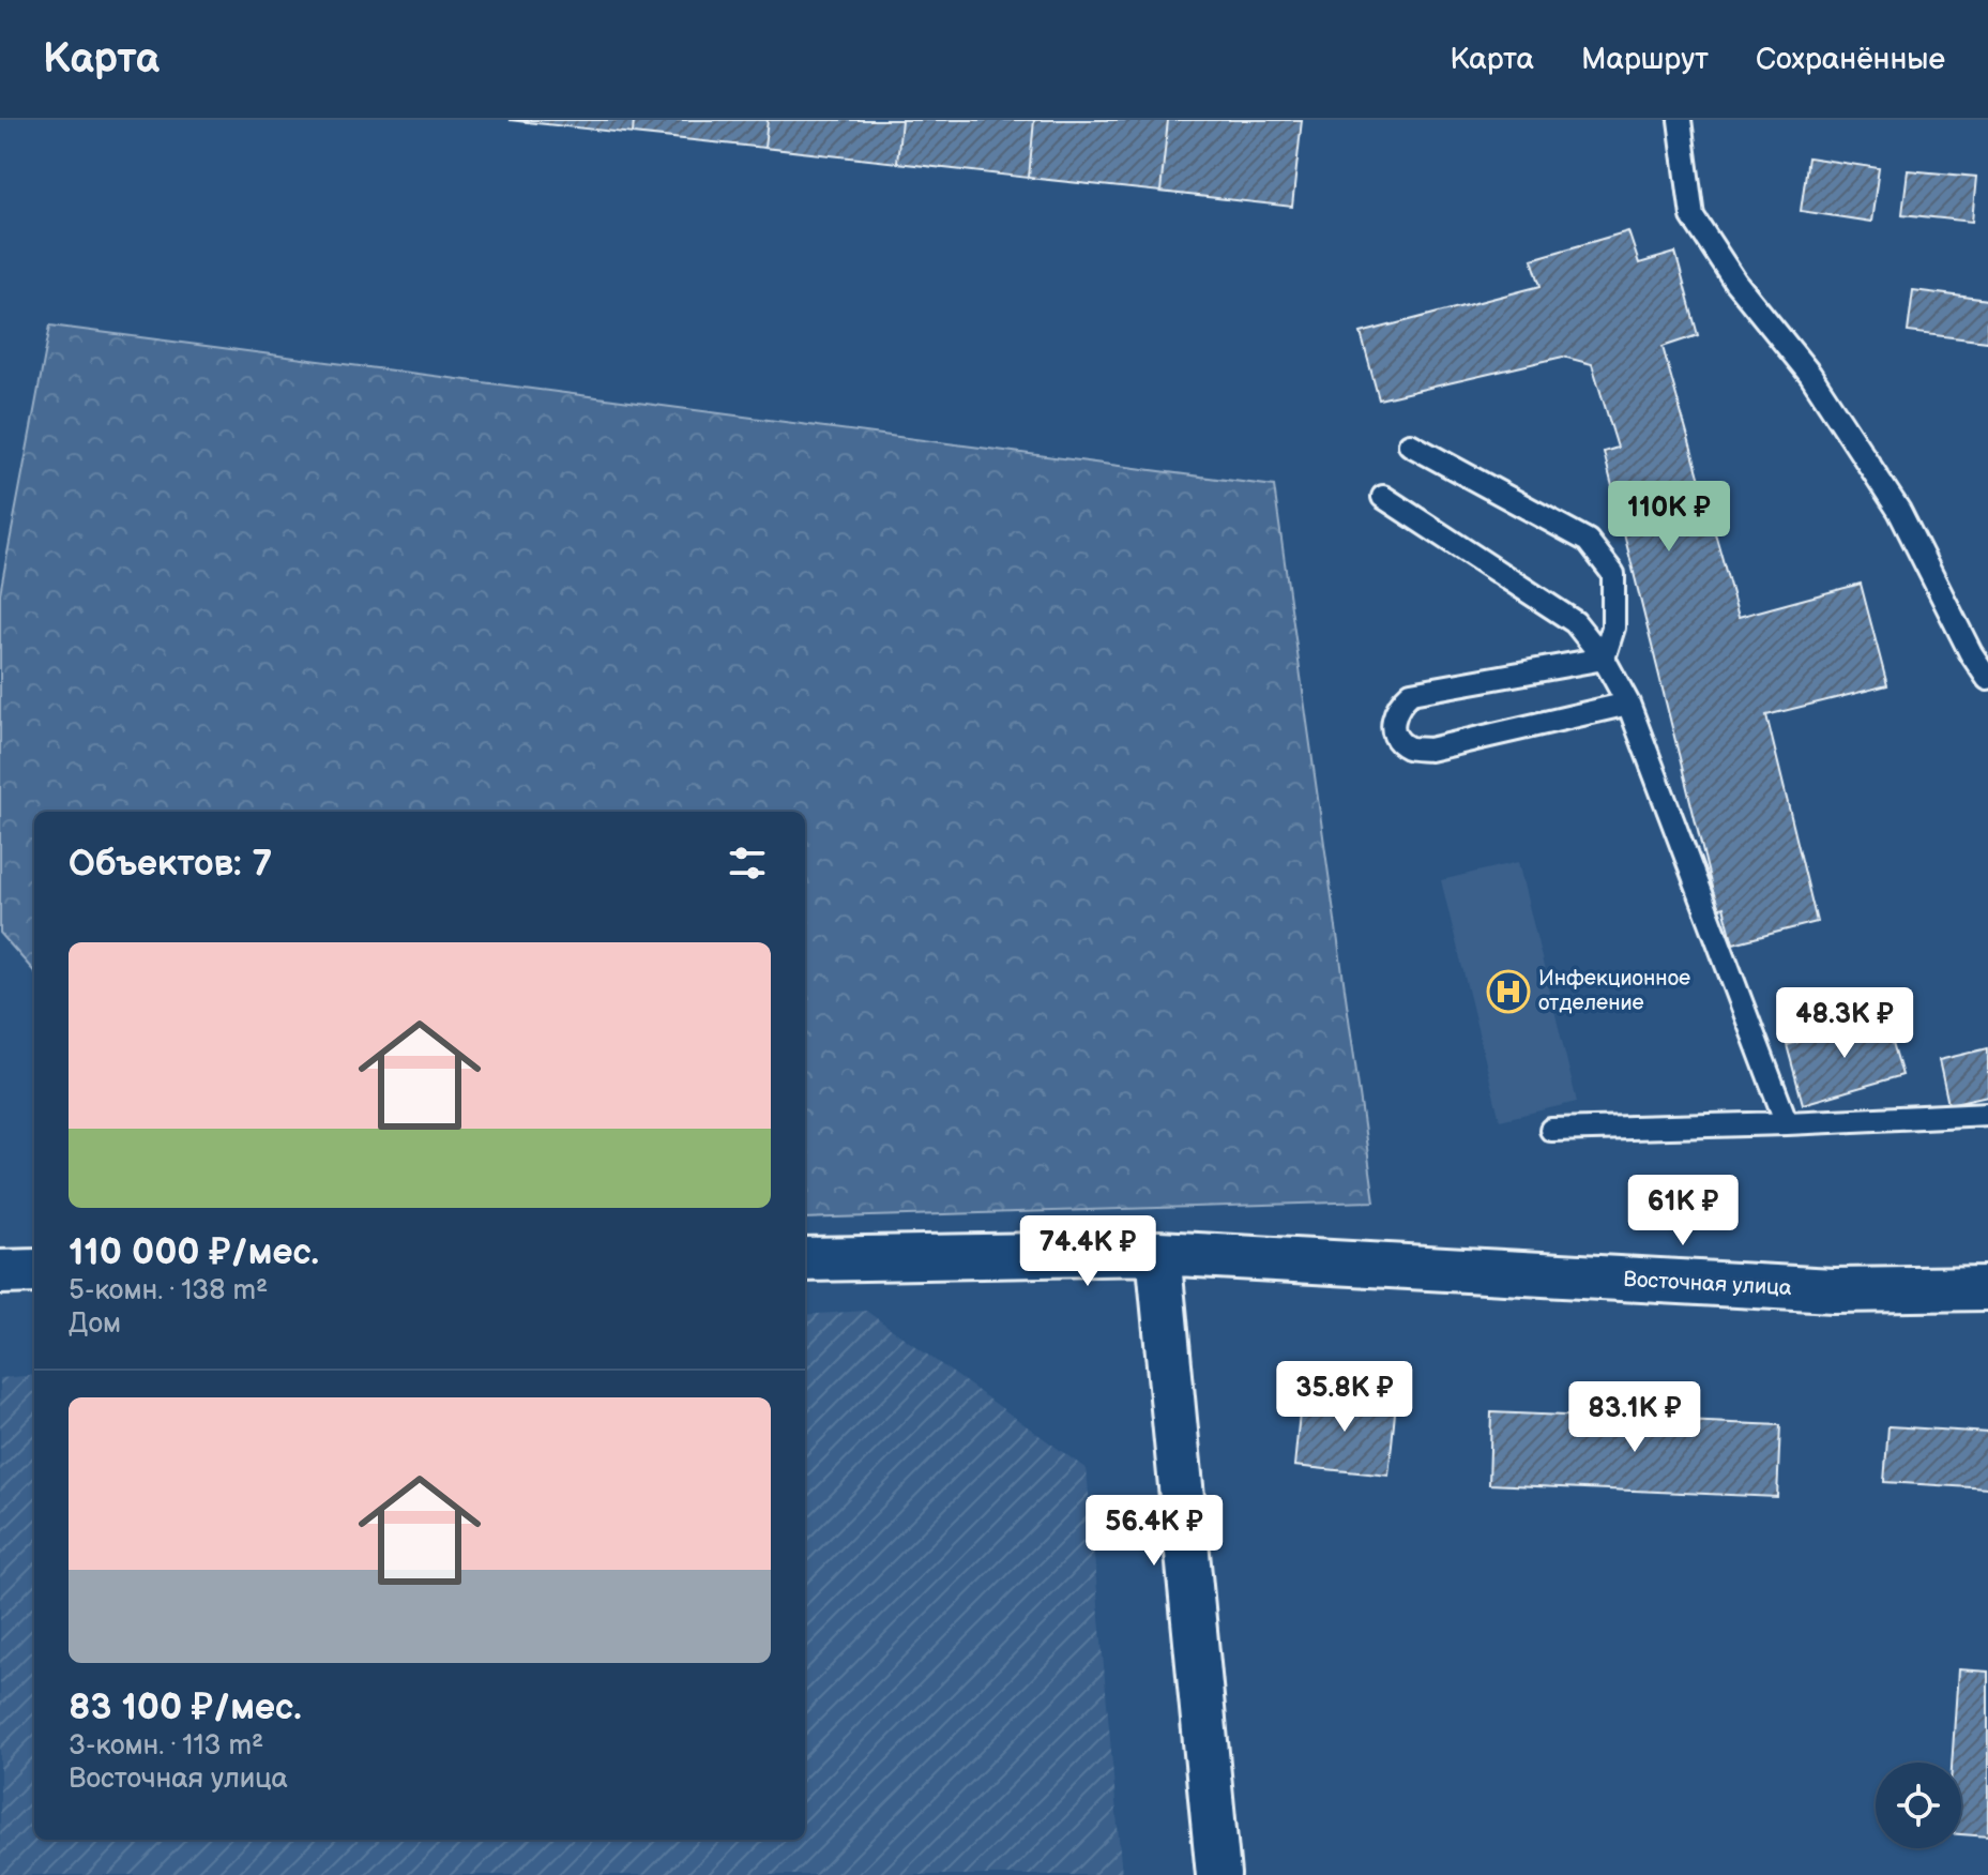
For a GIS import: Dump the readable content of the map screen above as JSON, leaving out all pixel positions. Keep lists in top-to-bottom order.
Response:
{
  "streets": {
    "street": ["Восточная улица"]
  },
  "places": {
    "hospital": ["Инфекционное отделение"]
  },
  "page": {
    "header": "Карта",
    "nav": ["Карта", "Маршрут", "Сохранённые"],
    "price": [
      "110K ₽",
      "48.3K ₽",
      "61K ₽",
      "74.4K ₽",
      "35.8K ₽",
      "83.1K ₽",
      "56.4K ₽"
    ],
    "heading": "Объектов: 7",
    "list": [
      {
        "name": "110 000 ₽/мес.",
        "note": "5-комн. · 138 m² · Дом"
      },
      {
        "name": "83 100 ₽/мес.",
        "note": "3-комн. · 113 m² · Восточная улица"
      }
    ]
  }
}
